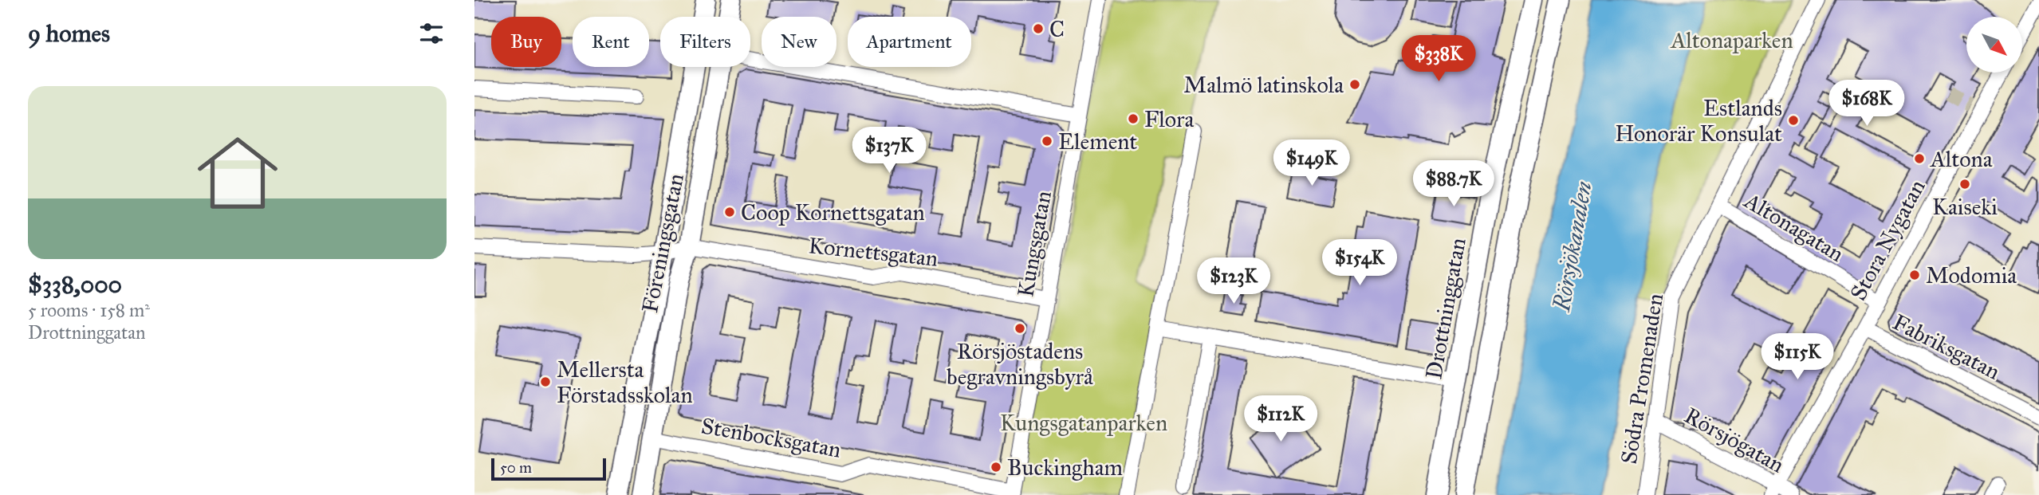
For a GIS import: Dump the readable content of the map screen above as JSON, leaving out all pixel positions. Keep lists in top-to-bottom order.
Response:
{
  "streets": {
    "street": [
      "Altonagatan",
      "Stora Nygatan",
      "Föreningsgatan",
      "Kungsgatan",
      "Kornettsgatan",
      "Drottninggatan",
      "Fabriksgatan",
      "Södra Promenaden",
      "Stenbocksgatan",
      "Rörsjögatan"
    ]
  },
  "crossings": [
    ["Altonagatan", "Stora Nygatan"],
    ["Altonagatan", "Södra Promenaden"],
    ["Stora Nygatan", "Fabriksgatan"],
    ["Stora Nygatan", "Rörsjögatan"],
    ["Föreningsgatan", "Kornettsgatan"],
    ["Föreningsgatan", "Stenbocksgatan"],
    ["Kungsgatan", "Kornettsgatan"],
    ["Kungsgatan", "Stenbocksgatan"],
    ["Södra Promenaden", "Rörsjögatan"]
  ],
  "water": ["Rörsjökanalen"],
  "parks": ["Altonaparken", "Kungsgatanparken"],
  "places": [
    "C",
    "Malmö latinskola",
    "Flora",
    "Estlands Honorär Konsulat",
    "Element",
    "Altona",
    "Kaiseki",
    "Coop Kornettsgatan",
    "Modomia",
    "Rörsjöstadens begravningsbyrå",
    "Mellersta Förstadsskolan",
    "Buckingham"
  ],
  "scale_bar": "50 m",
  "north": "bottom right",
  "page": {
    "heading": "9 homes",
    "chip": [
      "Buy",
      "Rent",
      "Filters",
      "New",
      "Apartment"
    ],
    "price": [
      "$338K",
      "$168K",
      "$137K",
      "$149K",
      "$88.7K",
      "$154K",
      "$123K",
      "$115K",
      "$112K"
    ],
    "list": [
      {
        "name": "$338,000",
        "note": "5 rooms · 158 m² · Drottninggatan"
      }
    ],
    "scale": "50 m"
  }
}
